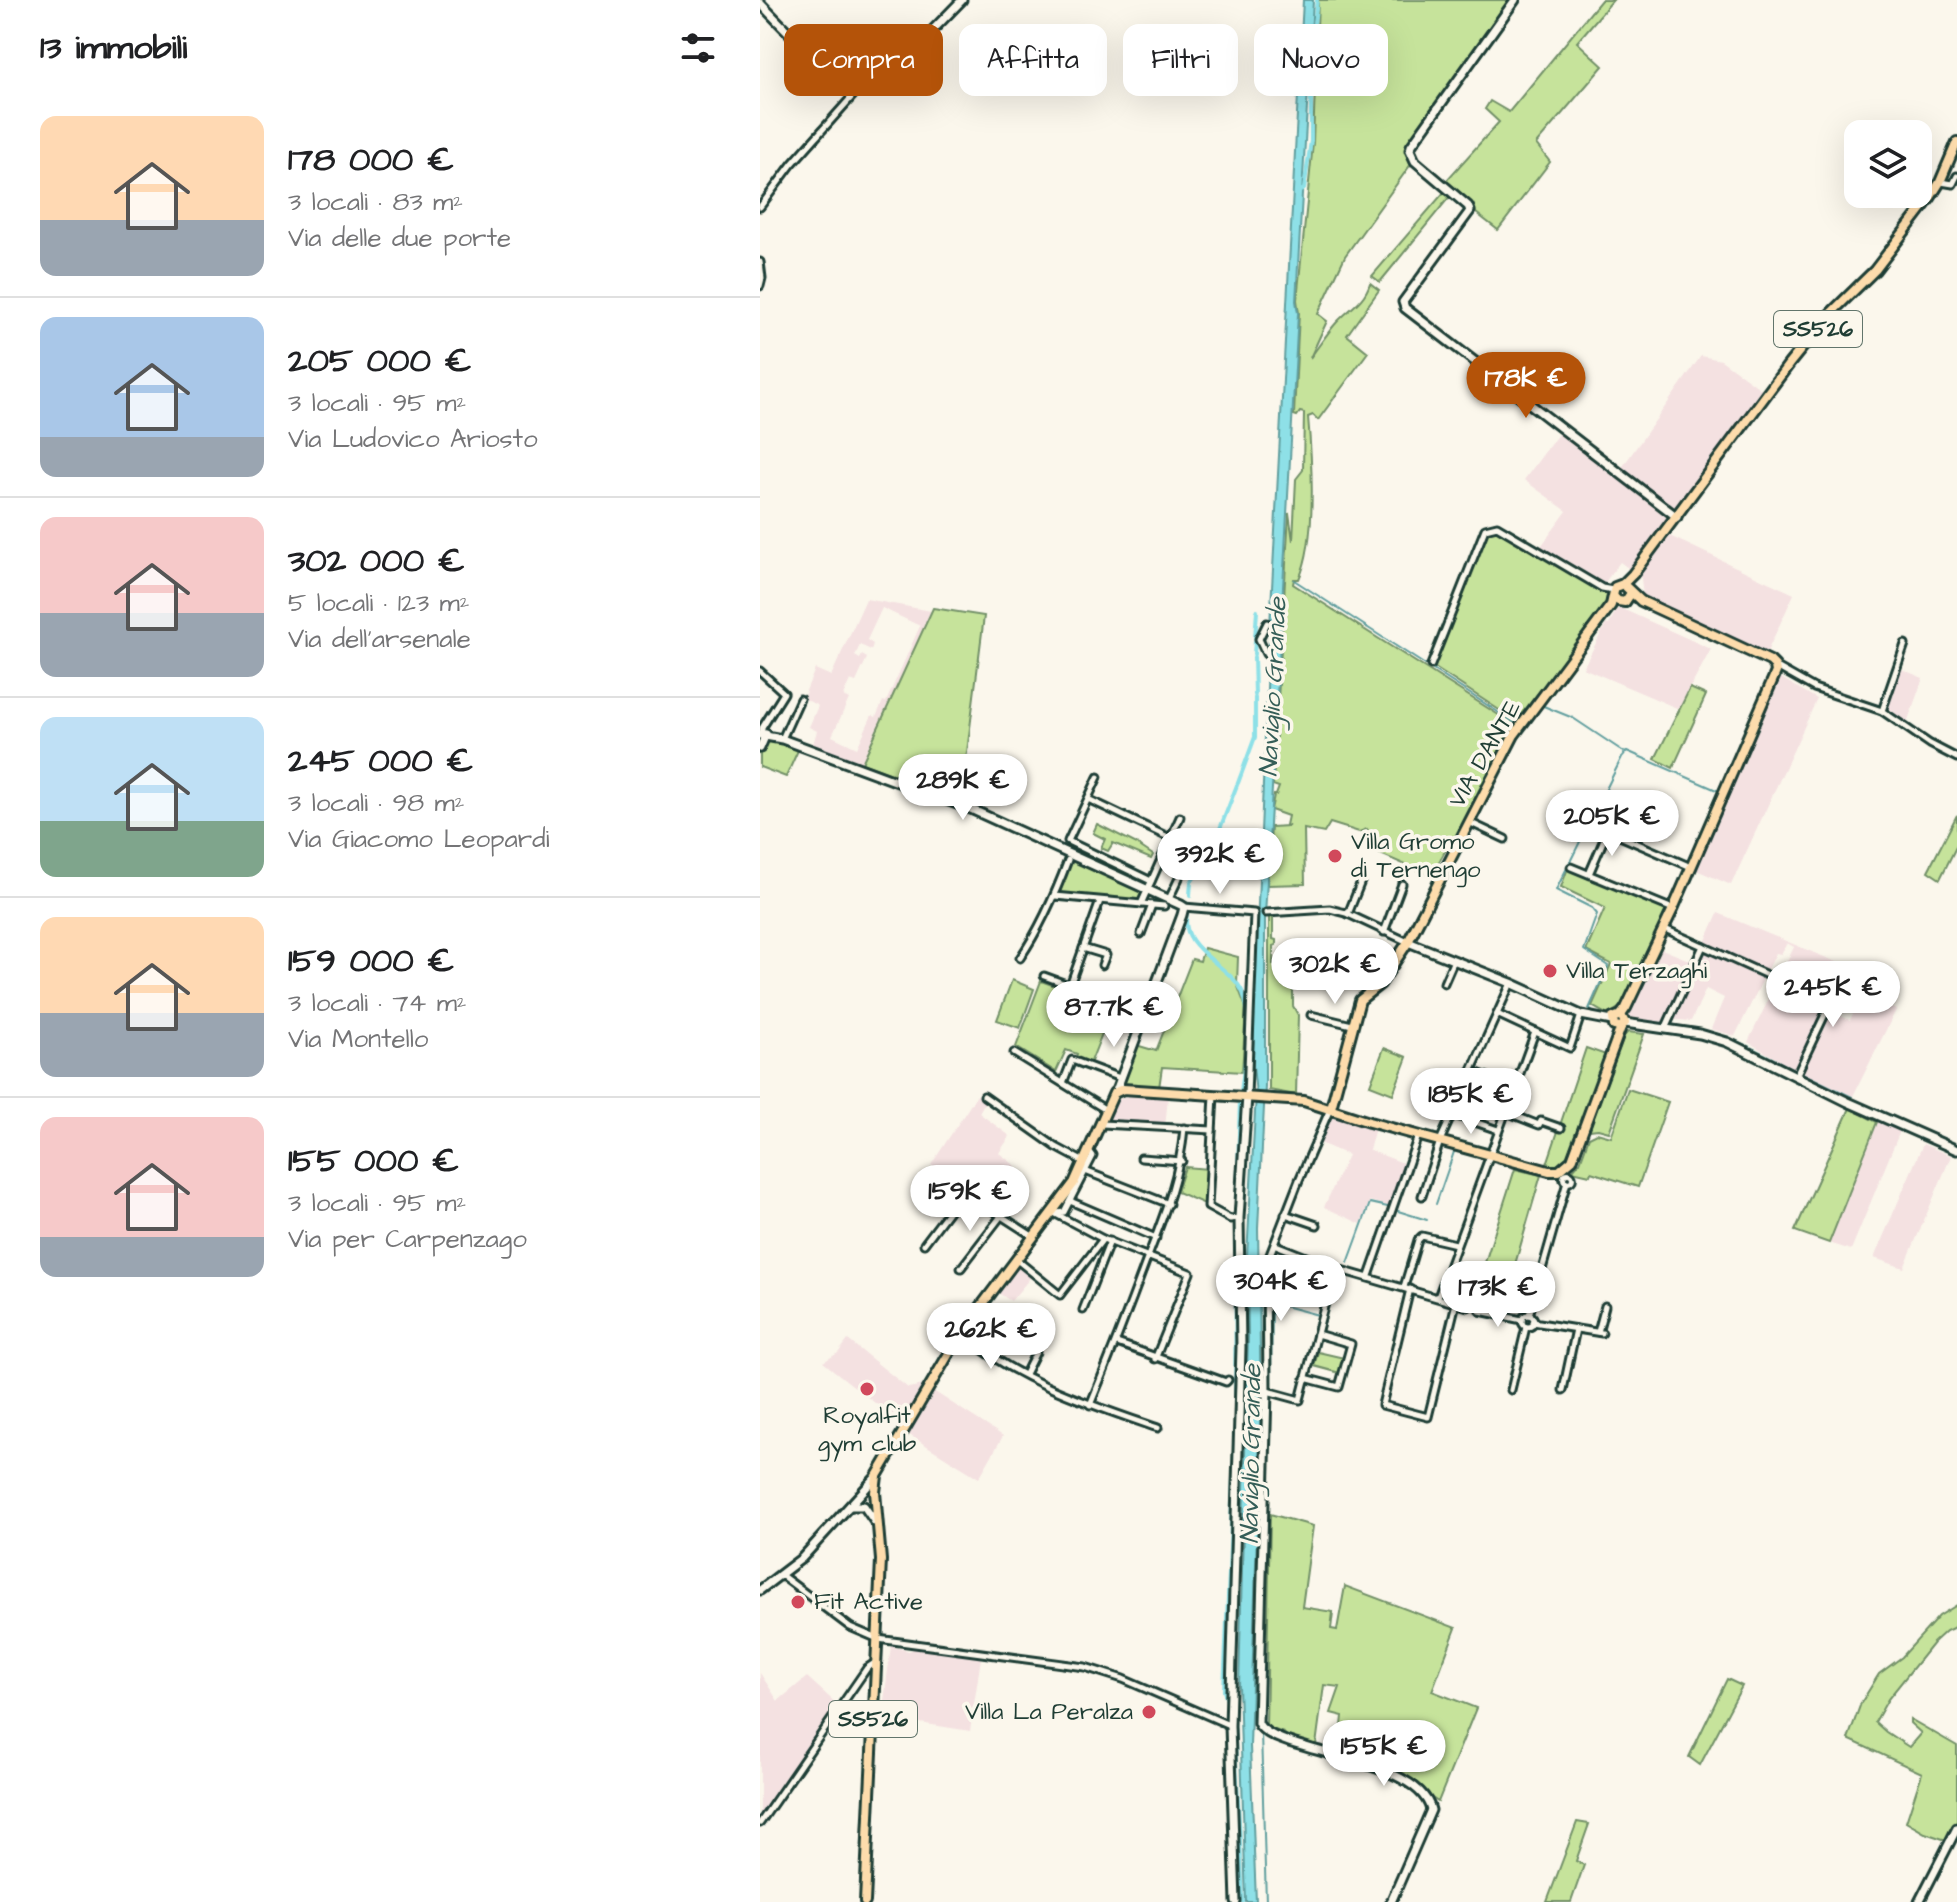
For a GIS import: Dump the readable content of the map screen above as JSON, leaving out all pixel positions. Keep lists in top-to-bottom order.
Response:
{
  "streets": {
    "main road": ["SS526", "VIA DANTE"]
  },
  "crossings": [
    ["SS526", "VIA DANTE"]
  ],
  "water": ["Naviglio Grande"],
  "places": [
    "Villa Gromo di Ternengo",
    "Villa Terzaghi",
    "Royalfit gym club",
    "Fit Active",
    "Villa La Peralza"
  ],
  "page": {
    "heading": "13 immobili",
    "chip": [
      "Compra",
      "Affitta",
      "Filtri",
      "Nuovo"
    ],
    "list": [
      {
        "name": "178 000 €",
        "note": "3 locali · 83 m² · Via delle due porte"
      },
      {
        "name": "205 000 €",
        "note": "3 locali · 95 m² · Via Ludovico Ariosto"
      },
      {
        "name": "302 000 €",
        "note": "5 locali · 123 m² · Via dell'arsenale"
      },
      {
        "name": "245 000 €",
        "note": "3 locali · 98 m² · Via Giacomo Leopardi"
      },
      {
        "name": "159 000 €",
        "note": "3 locali · 74 m² · Via Montello"
      },
      {
        "name": "155 000 €",
        "note": "3 locali · 95 m² · Via per Carpenzago"
      }
    ],
    "price": [
      "178K €",
      "289K €",
      "205K €",
      "392K €",
      "302K €",
      "245K €",
      "87.7K €",
      "185K €",
      "159K €",
      "304K €",
      "173K €",
      "262K €",
      "155K €"
    ]
  }
}
